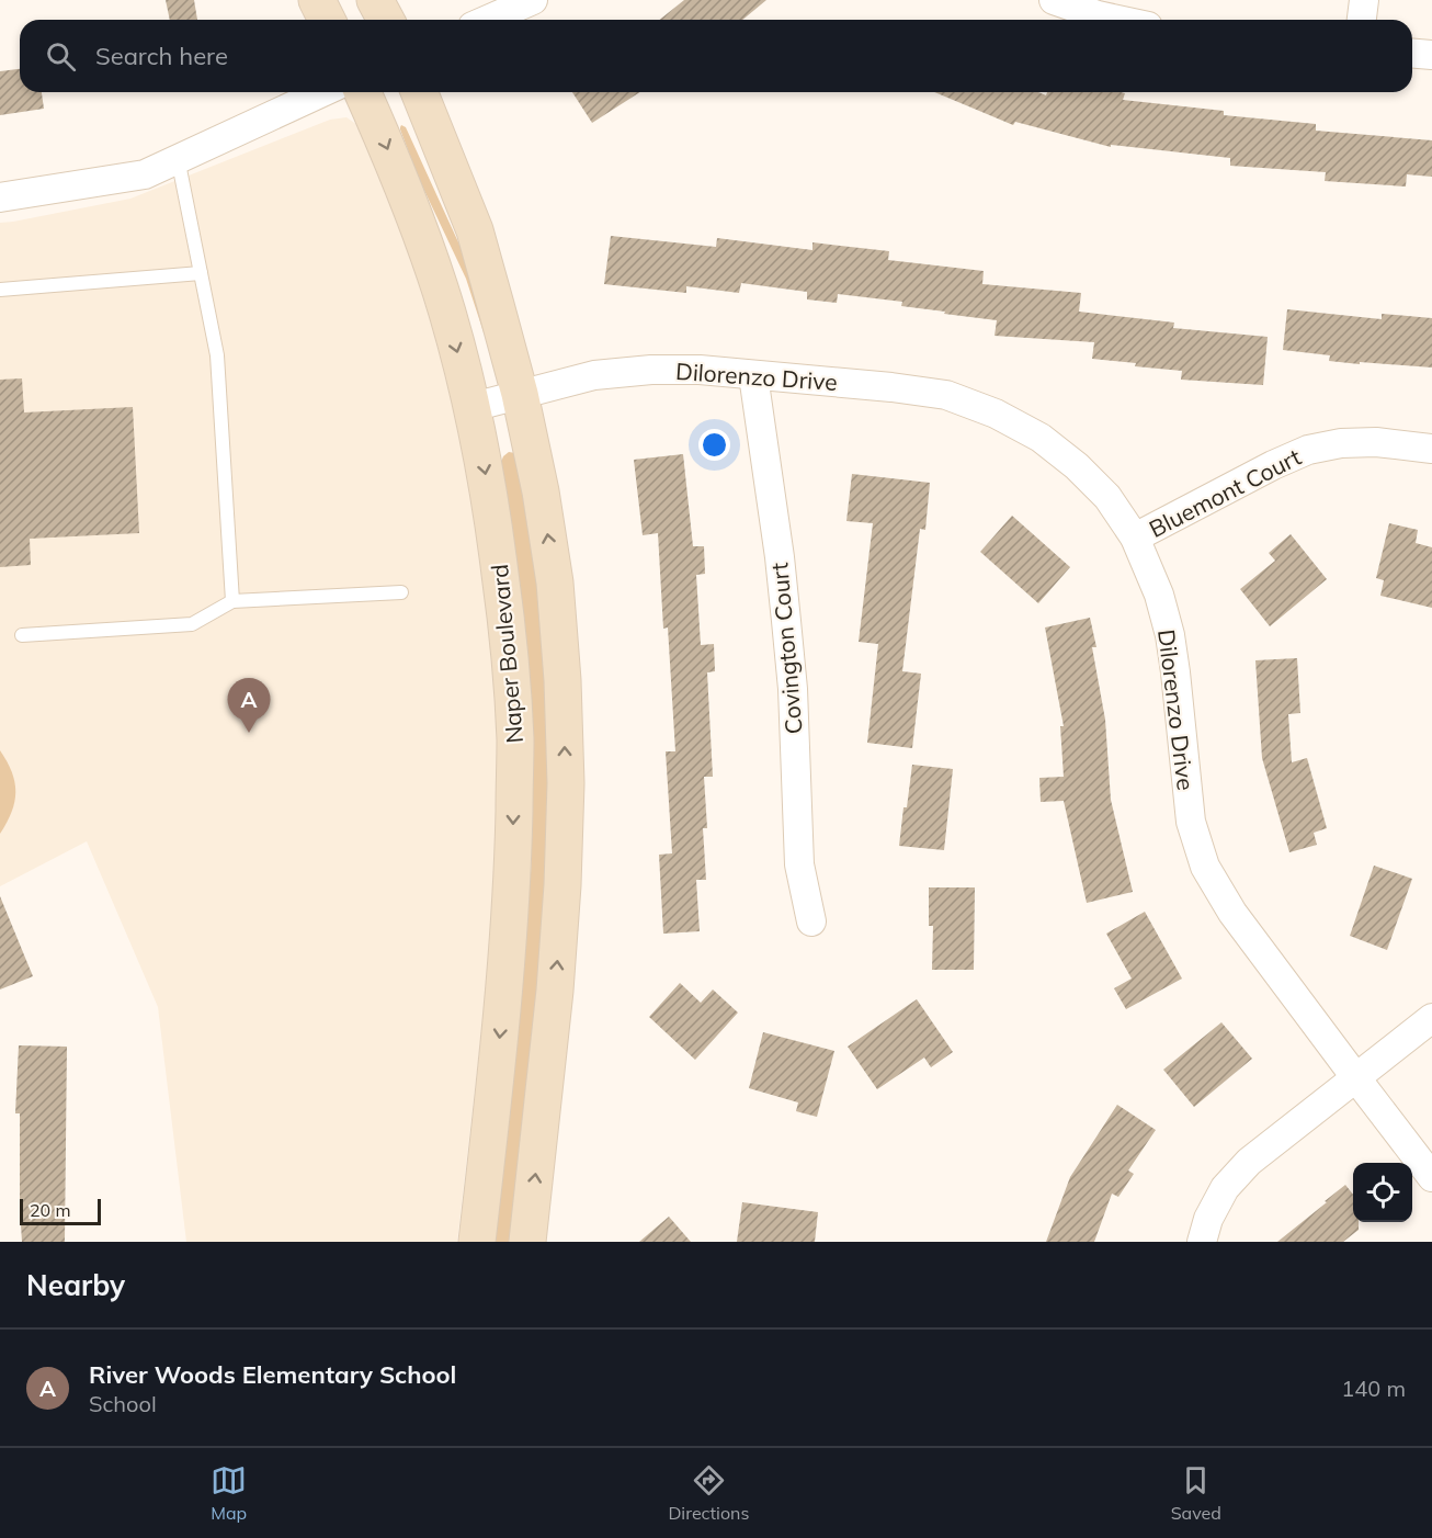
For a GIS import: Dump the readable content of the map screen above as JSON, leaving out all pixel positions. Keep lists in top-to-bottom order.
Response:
{
  "streets": {
    "main road": ["Naper Boulevard"],
    "street": ["Dilorenzo Drive", "Bluemont Court", "Covington Court"]
  },
  "crossings": [
    ["Dilorenzo Drive", "Bluemont Court"],
    ["Dilorenzo Drive", "Covington Court"],
    ["Dilorenzo Drive", "Naper Boulevard"]
  ],
  "scale_bar": "20 m",
  "page": {
    "search": "Search here",
    "pins": "A",
    "scale": "20 m",
    "heading": "Nearby",
    "list": [
      {
        "mark": "A",
        "name": "River Woods Elementary School",
        "note": "School",
        "value": "140 m"
      }
    ],
    "nav": ["Map", "Directions", "Saved"]
  }
}
